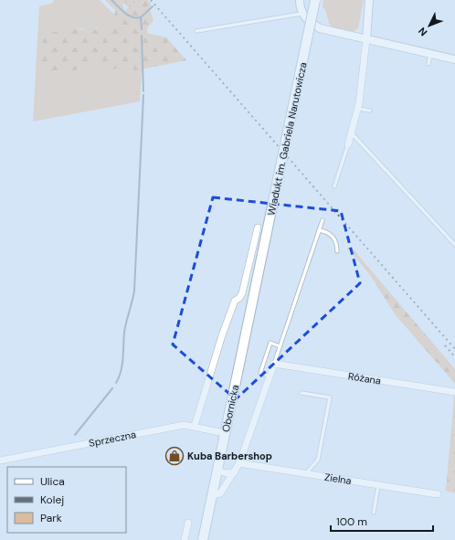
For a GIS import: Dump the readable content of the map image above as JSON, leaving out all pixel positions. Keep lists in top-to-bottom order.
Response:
{
  "streets": {
    "main road": ["Wiadukt im. Gabriela Narutowicza", "Obornicka"],
    "street": ["Różana", "Sprzeczna", "Zielna"]
  },
  "crossings": [
    ["Wiadukt im. Gabriela Narutowicza", "Obornicka"],
    ["Obornicka", "Sprzeczna"]
  ],
  "places": {
    "shop": ["Kuba Barbershop"]
  },
  "legend": ["Ulica", "Kolej", "Park"],
  "scale_bar": "100 m",
  "north": "bottom left"
}
